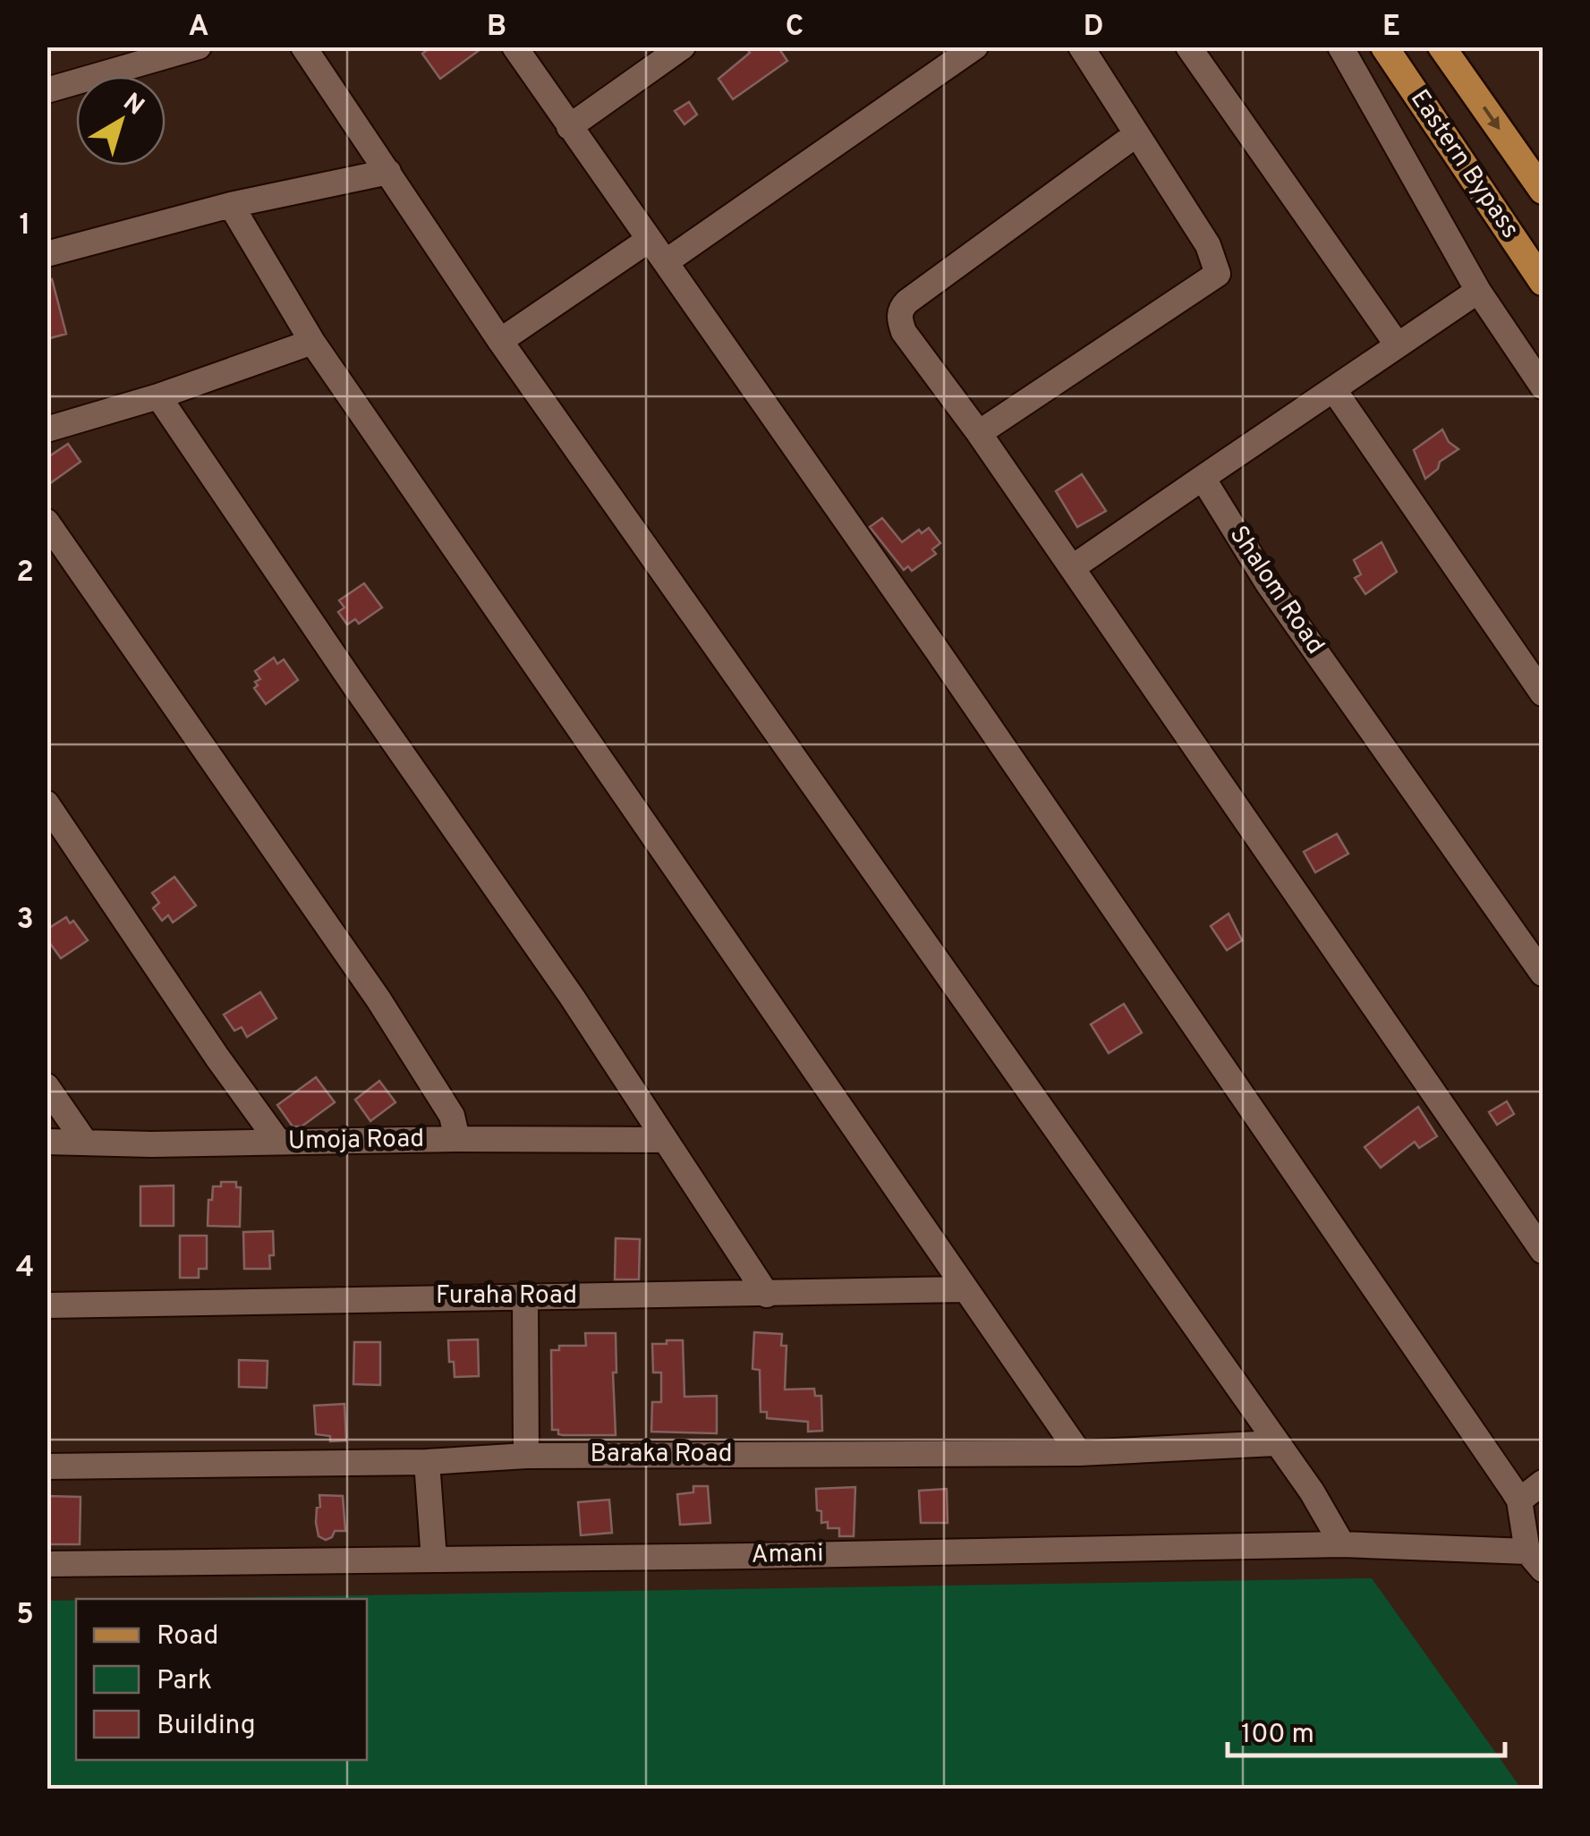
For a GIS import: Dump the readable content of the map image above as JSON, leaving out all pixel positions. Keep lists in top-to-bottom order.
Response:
{
  "streets": {
    "main road": ["Eastern Bypass"],
    "street": [
      "Shalom Road",
      "Umoja Road",
      "Furaha Road",
      "Baraka Road",
      "Amani"
    ]
  },
  "legend": ["Road", "Park", "Building"],
  "scale_bar": "100 m",
  "north": "top right",
  "grid": {
    "columns": [
      "A",
      "B",
      "C",
      "D",
      "E"
    ],
    "rows": [
      "1",
      "2",
      "3",
      "4",
      "5"
    ]
  }
}
